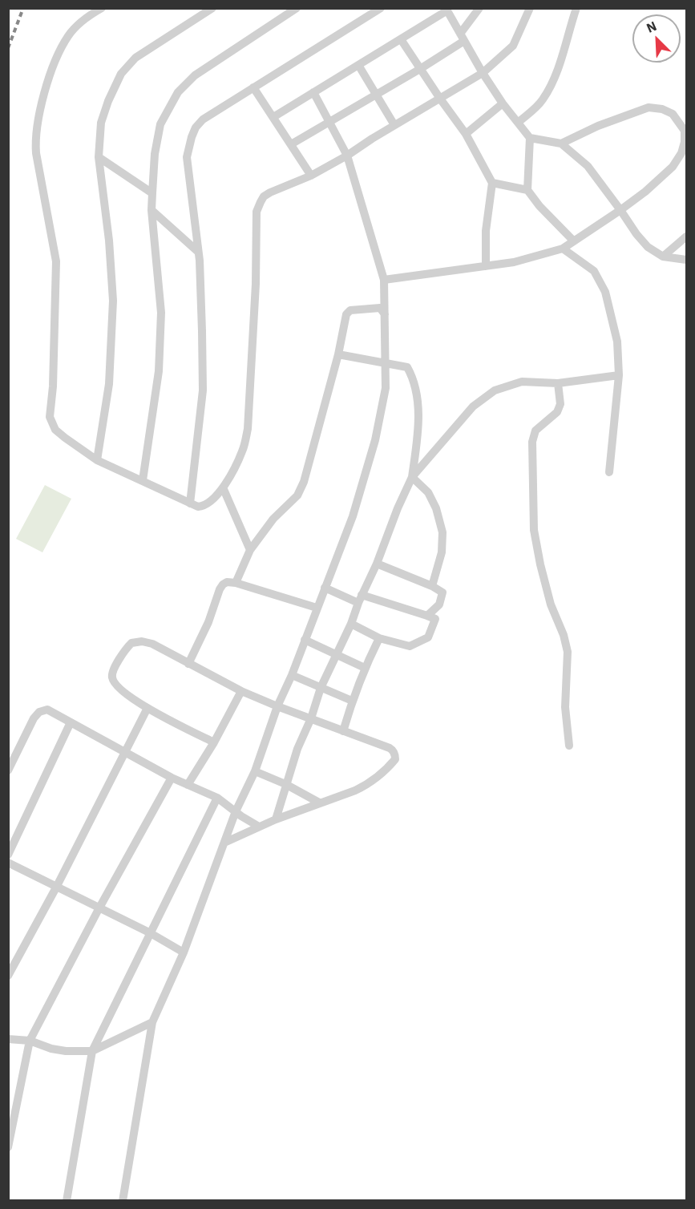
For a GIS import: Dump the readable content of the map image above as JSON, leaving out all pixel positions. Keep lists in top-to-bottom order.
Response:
{
  "north": "top left"
}
